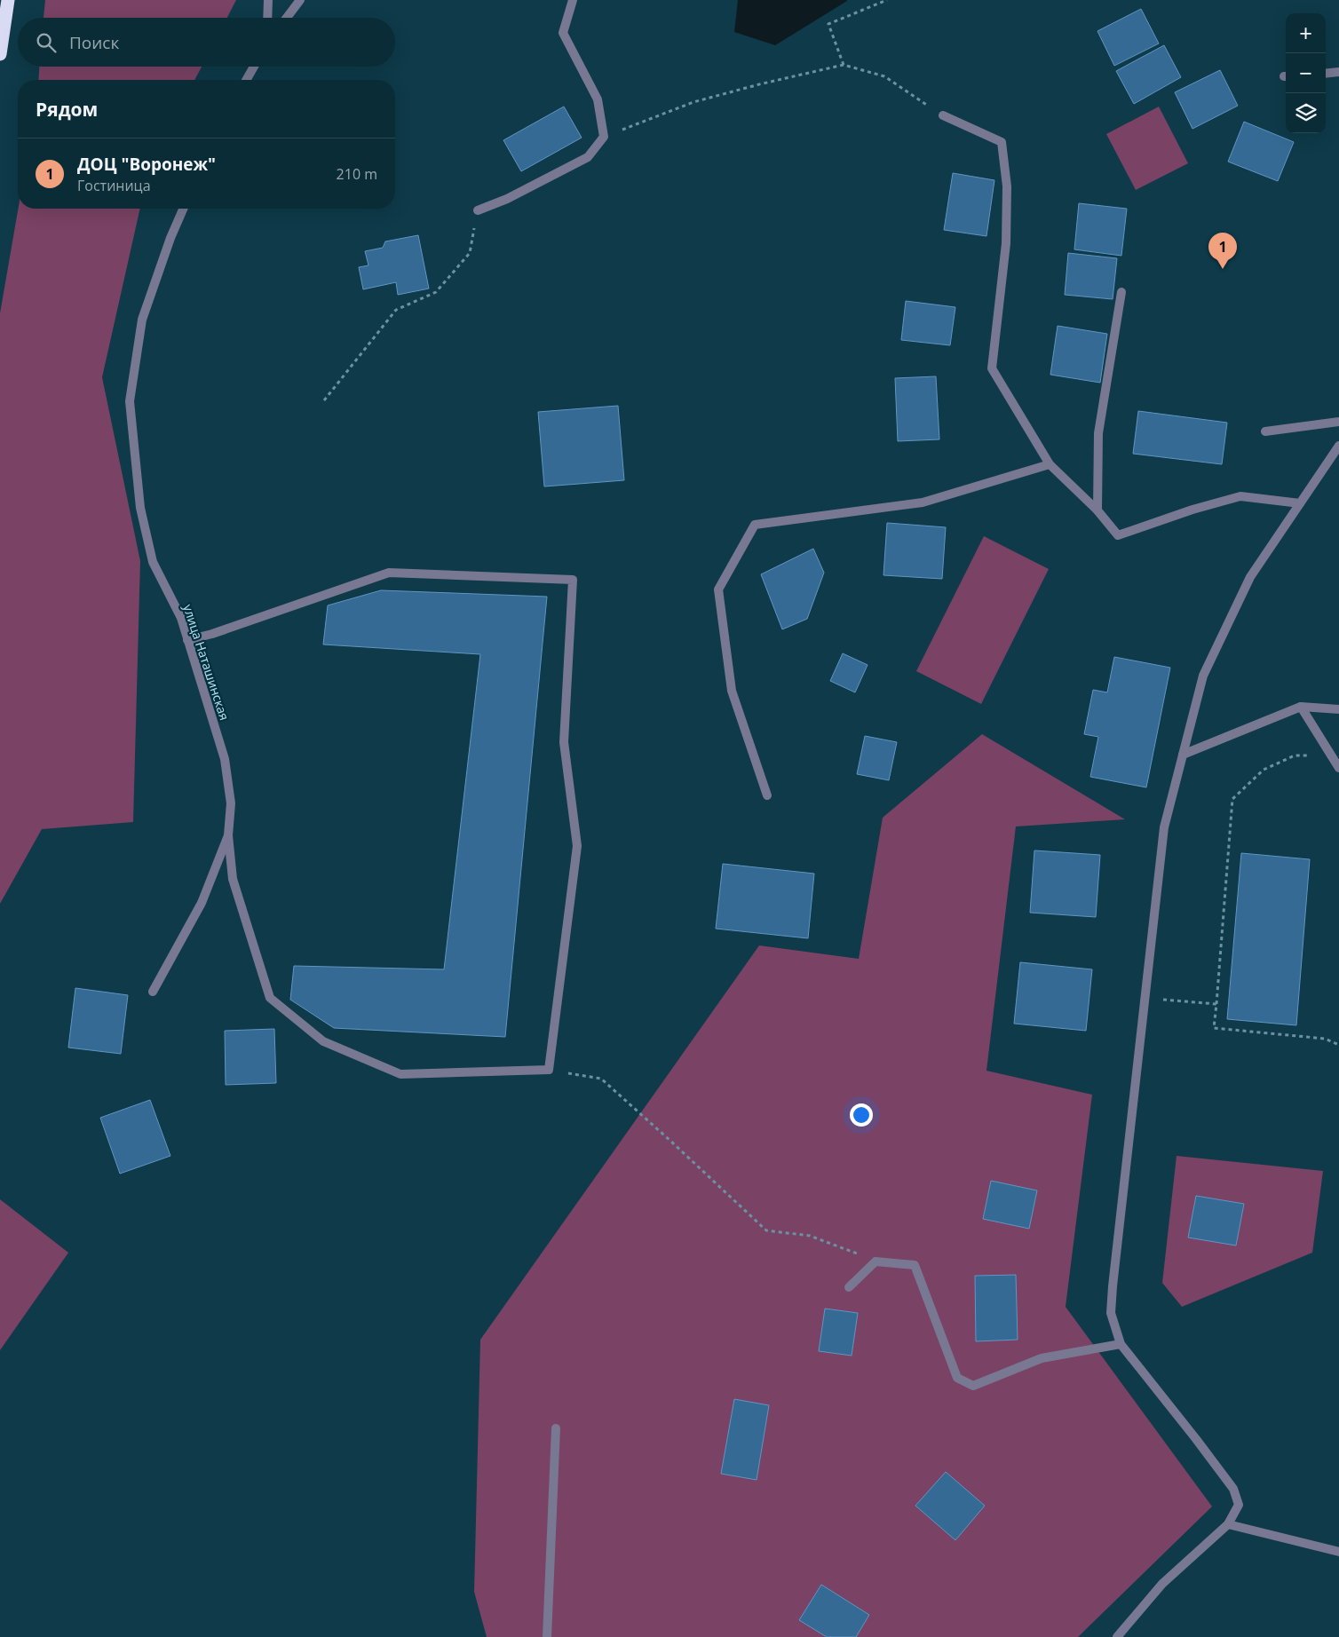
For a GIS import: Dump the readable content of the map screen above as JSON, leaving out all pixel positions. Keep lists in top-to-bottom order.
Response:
{
  "streets": {
    "street": ["улица Наташинская"]
  },
  "page": {
    "map_buttons": ["+", "−"],
    "search": "Поиск",
    "heading": "Рядом",
    "list": [
      {
        "mark": "1",
        "name": "ДОЦ \"Воронеж\"",
        "note": "Гостиница",
        "value": "210 m"
      }
    ],
    "pins": "1"
  }
}
